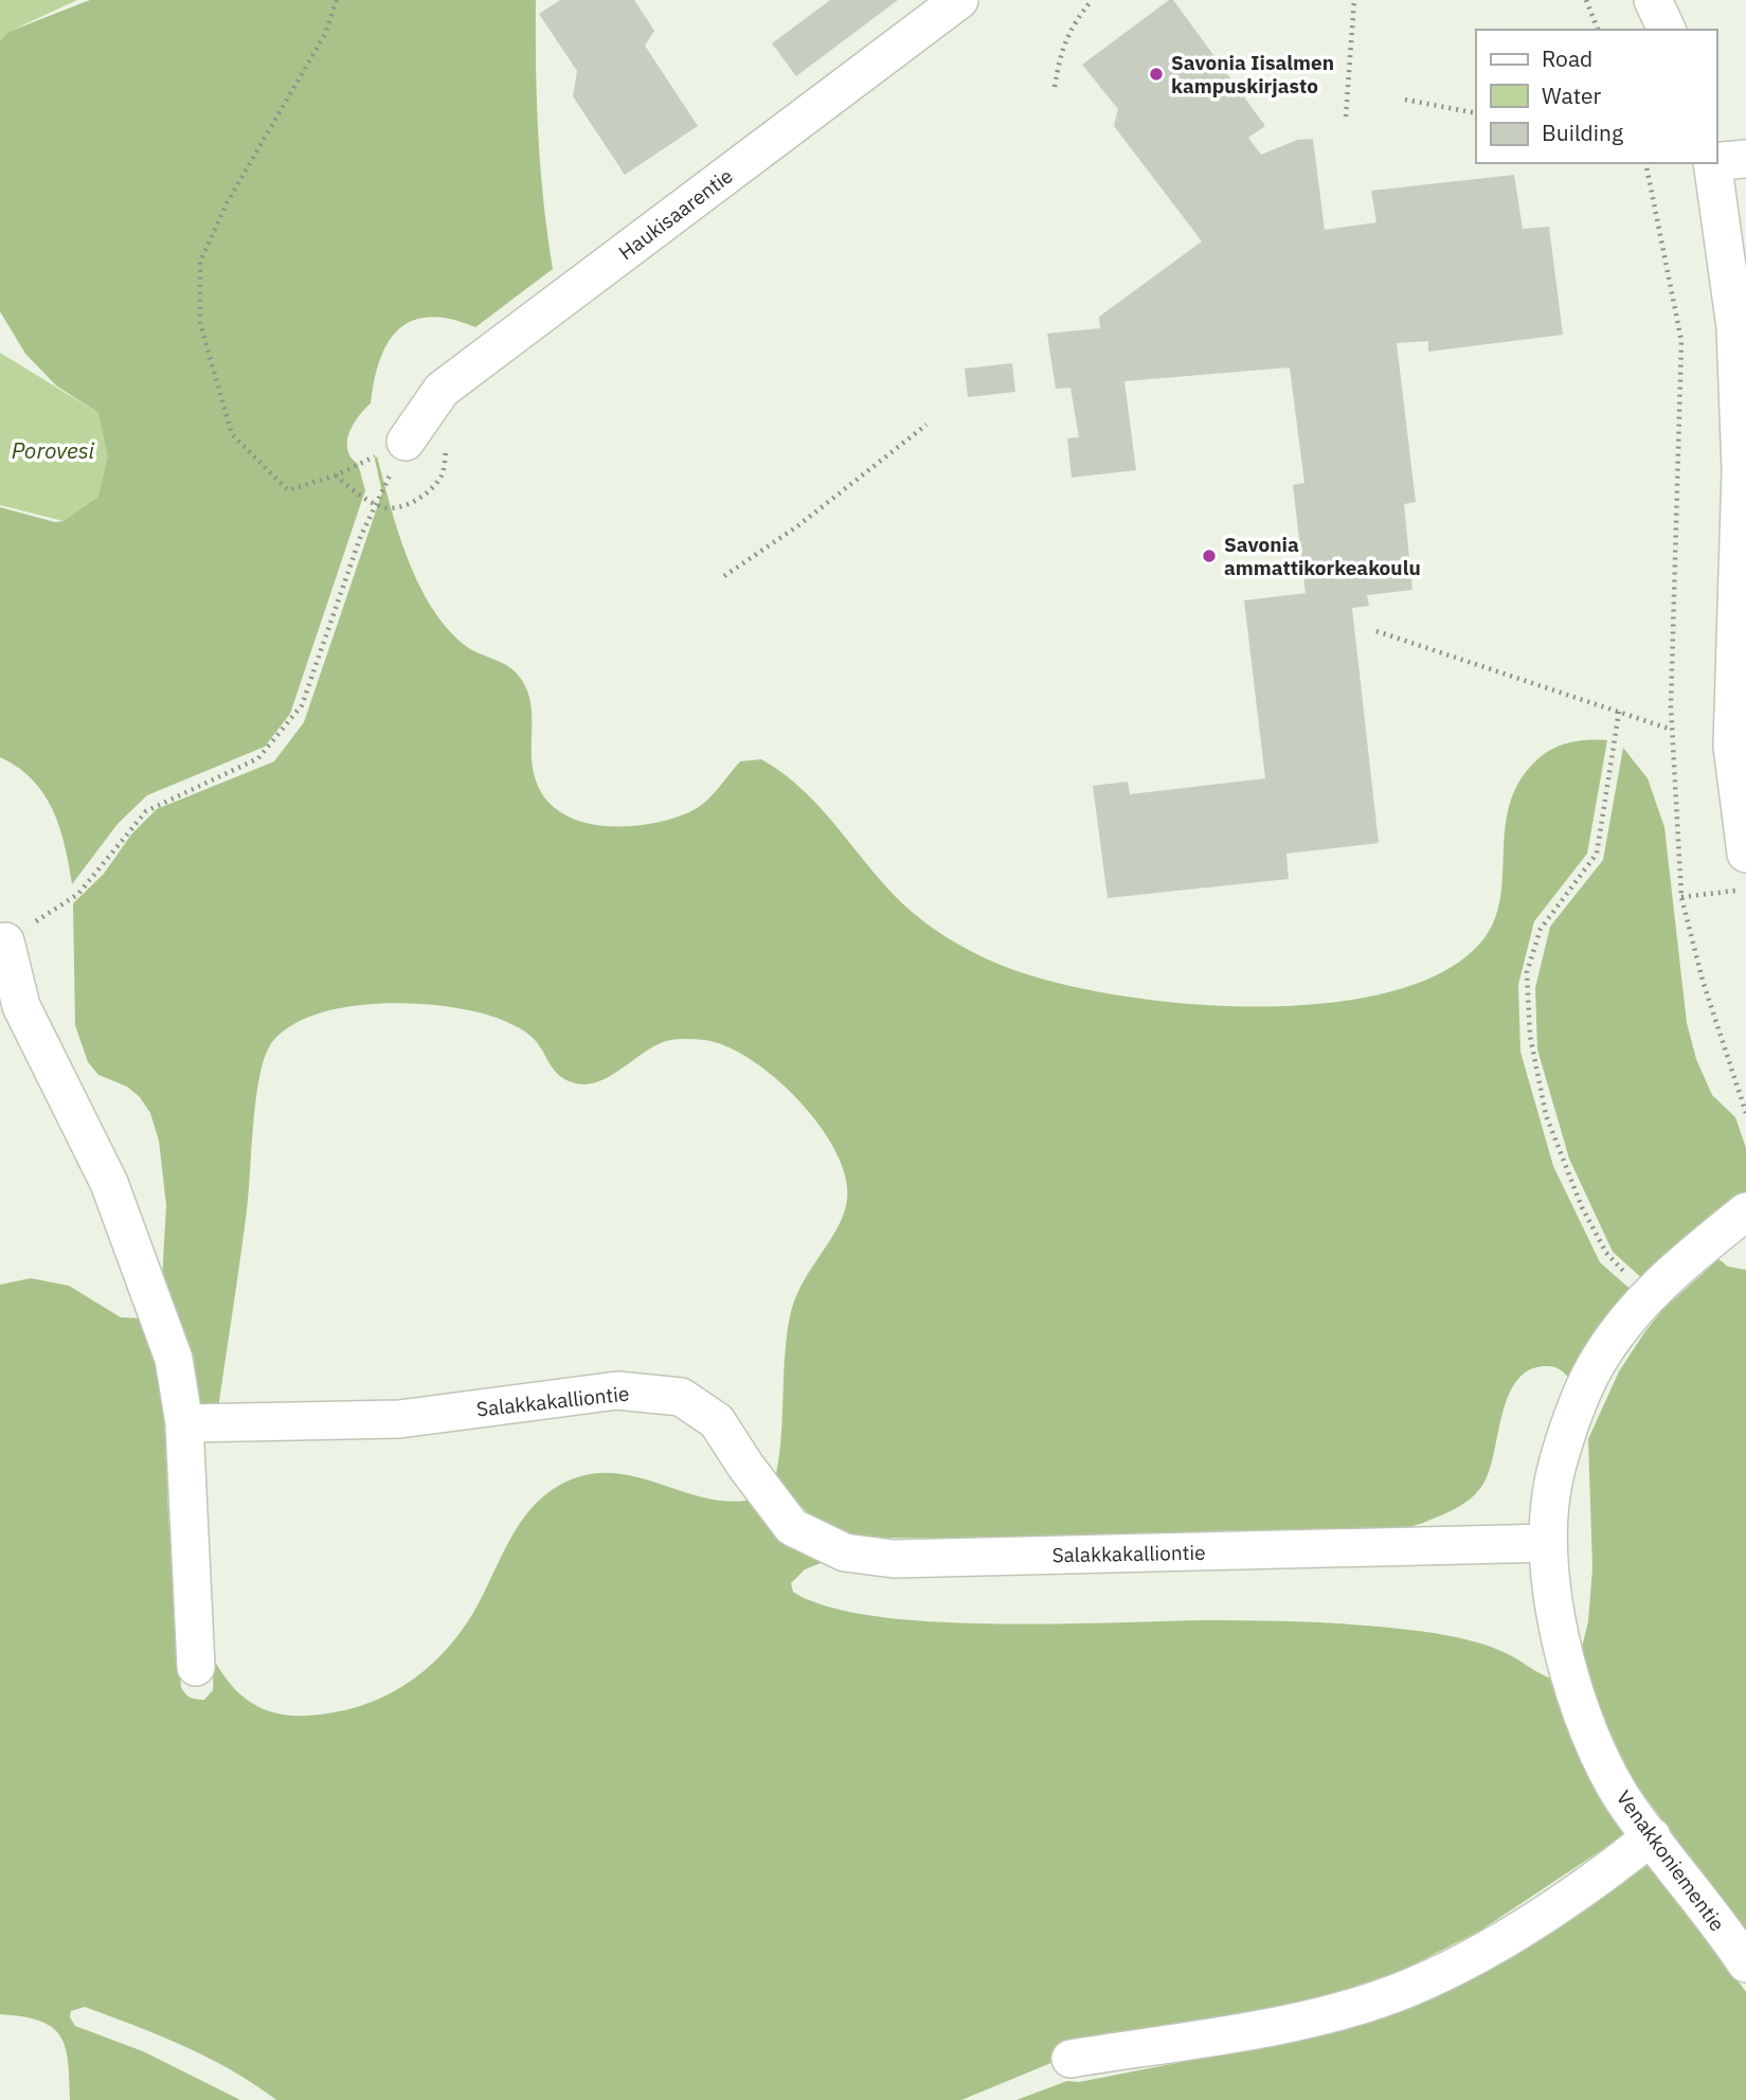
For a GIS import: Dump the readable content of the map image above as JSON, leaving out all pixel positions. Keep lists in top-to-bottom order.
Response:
{
  "streets": {
    "street": ["Haukisaarentie", "Salakkakalliontie", "Venakkoniementie"]
  },
  "crossings": [
    ["Salakkakalliontie", "Venakkoniementie"]
  ],
  "water": ["Porovesi"],
  "places": ["Savonia Iisalmen kampuskirjasto", "Savonia ammattikorkeakoulu"],
  "legend": ["Road", "Water", "Building"]
}
